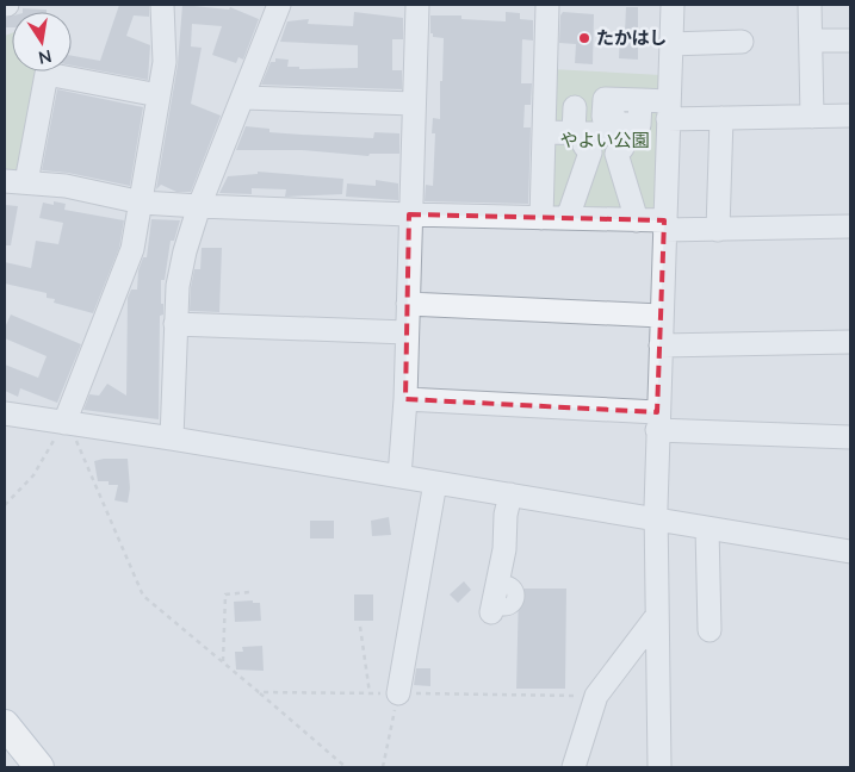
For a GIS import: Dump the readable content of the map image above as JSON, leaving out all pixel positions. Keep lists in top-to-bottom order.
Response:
{
  "parks": ["やよい公園"],
  "places": ["たかはし"],
  "north": "bottom"
}
